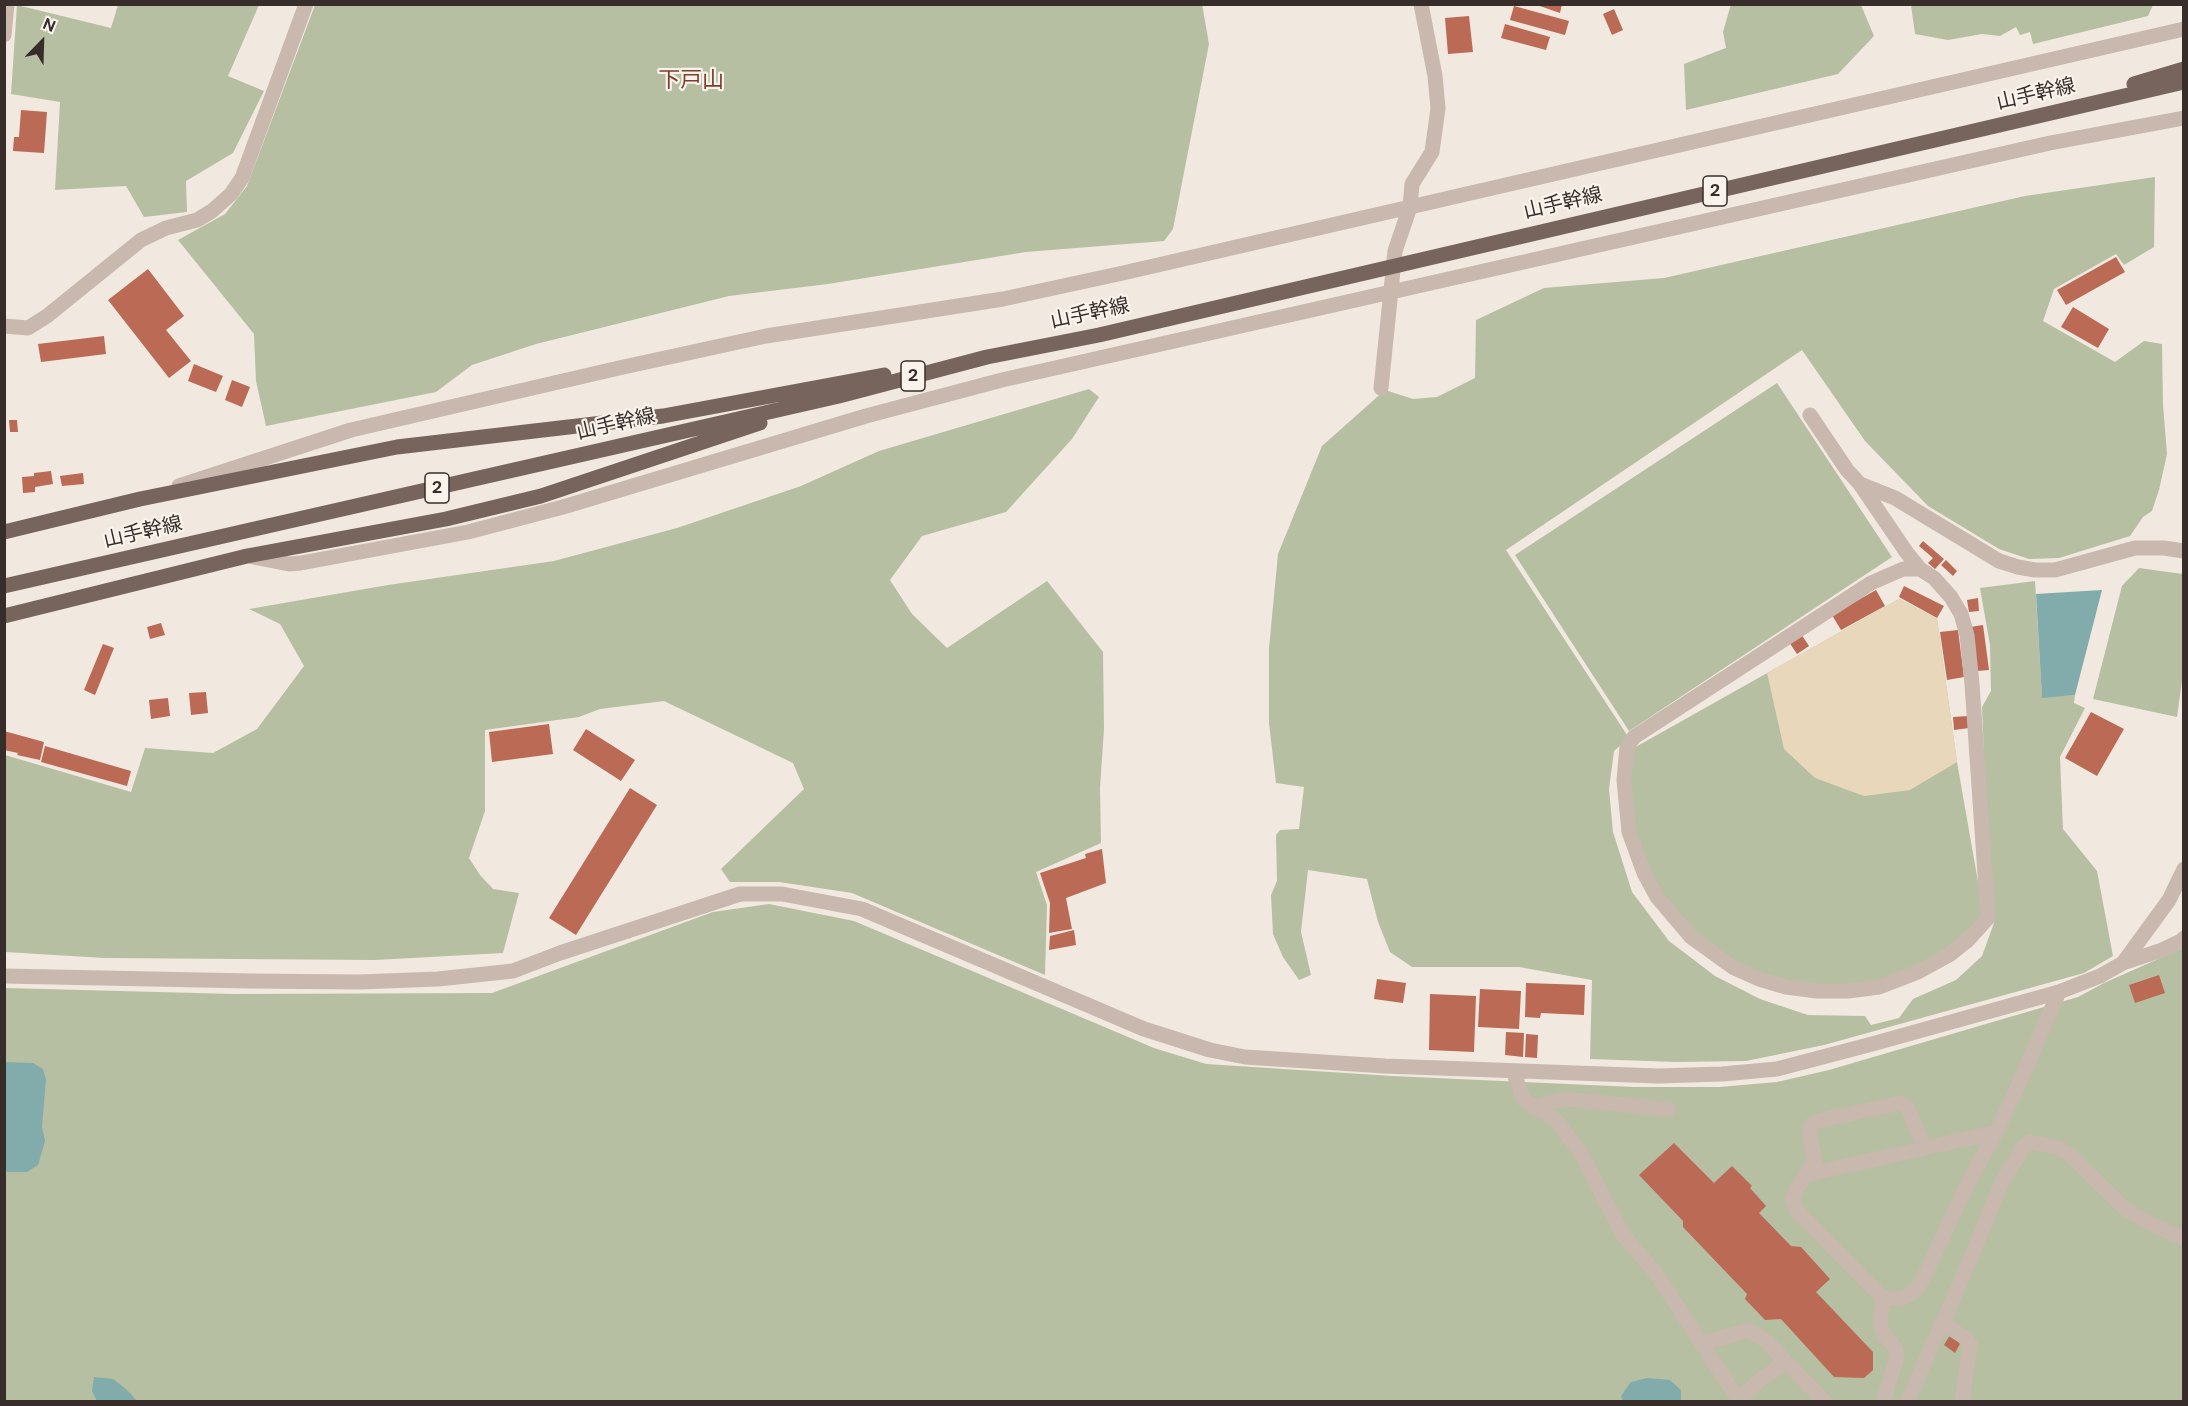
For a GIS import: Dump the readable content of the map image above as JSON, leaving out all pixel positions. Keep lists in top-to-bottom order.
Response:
{
  "streets": {
    "main road": ["山手幹線", "2"]
  },
  "districts": ["下戸山"],
  "north": "top right"
}
